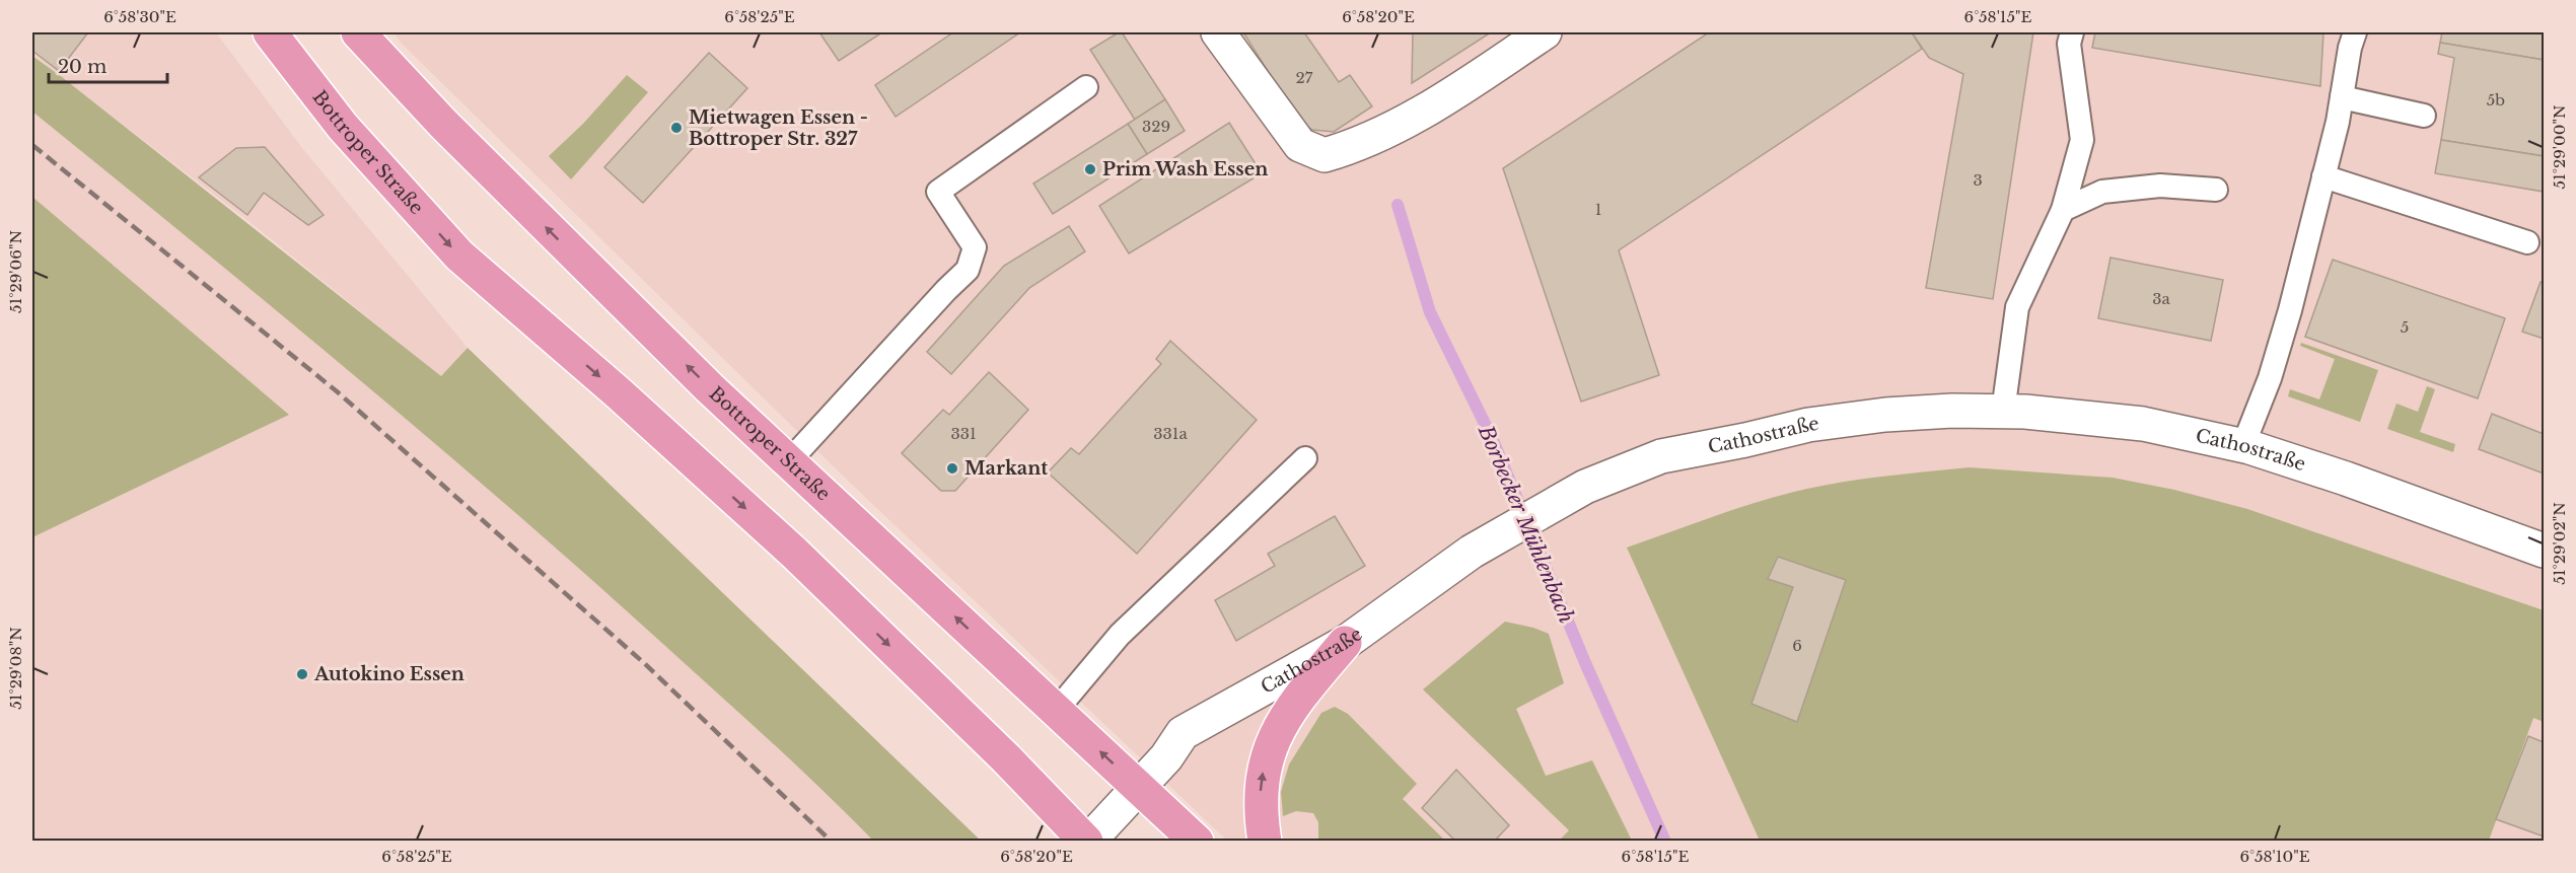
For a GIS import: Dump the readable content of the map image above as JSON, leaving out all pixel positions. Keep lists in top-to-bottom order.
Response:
{
  "streets": {
    "main road": ["Bottroper Straße"],
    "street": ["Cathostraße"]
  },
  "crossings": [
    ["Bottroper Straße", "Cathostraße"]
  ],
  "water": ["Borbecker Mühlenbach"],
  "places": [
    "Mietwagen Essen - Bottroper Str. 327",
    "Prim Wash Essen",
    "Markant",
    "Autokino Essen"
  ],
  "house_numbers": [
    "27",
    "5b",
    "329",
    "3",
    "1",
    "3a",
    "5",
    "331",
    "331a",
    "6"
  ],
  "scale_bar": "20 m",
  "coordinates": [
    "6°58'30\"E",
    "6°58'25\"E",
    "6°58'20\"E",
    "6°58'15\"E",
    "51°29'00\"N",
    "51°29'06\"N",
    "51°29'02\"N",
    "51°29'08\"N",
    "6°58'10\"E"
  ]
}
